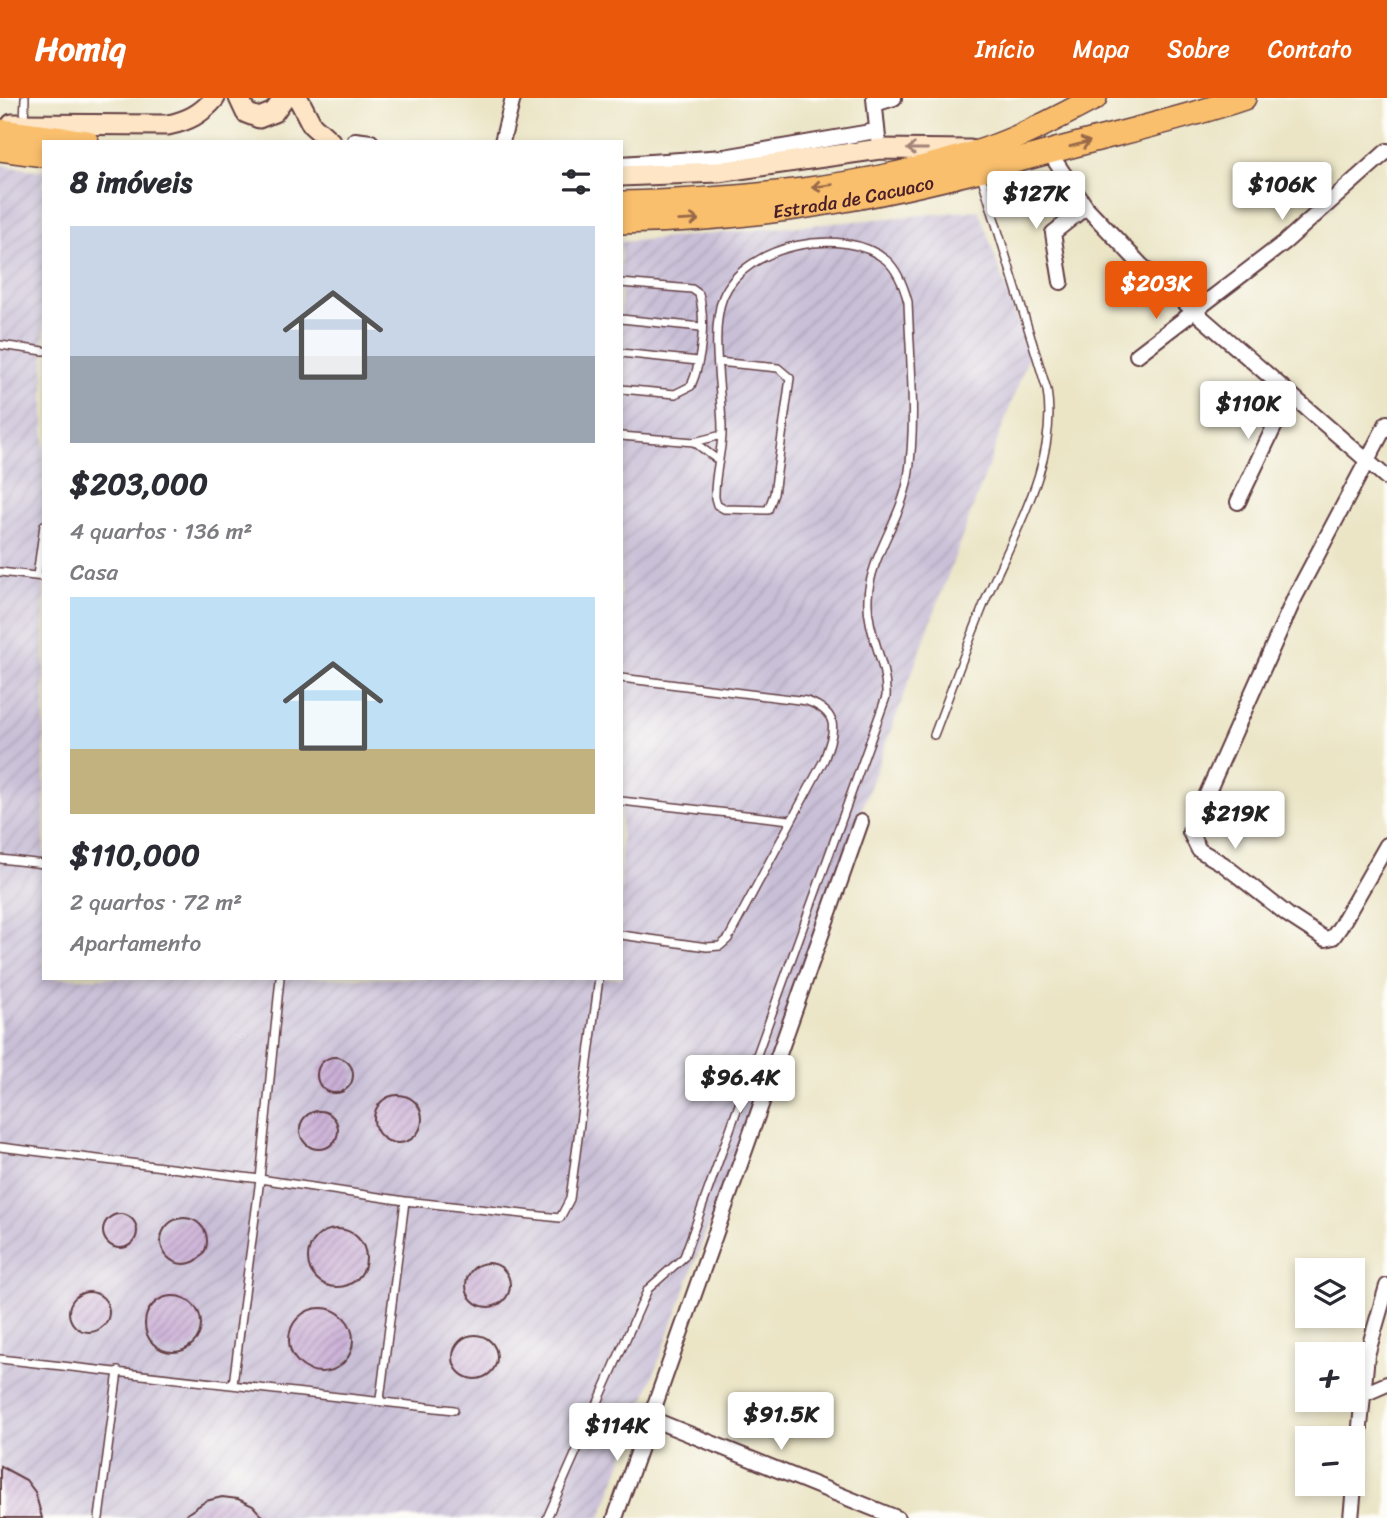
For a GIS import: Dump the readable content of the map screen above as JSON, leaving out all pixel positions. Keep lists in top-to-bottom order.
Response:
{
  "streets": {
    "main road": ["Estrada de Cacuaco"]
  },
  "page": {
    "header": "Homiq",
    "nav": [
      "Início",
      "Mapa",
      "Sobre",
      "Contato"
    ],
    "heading": "8 imóveis",
    "price": [
      "$106K",
      "$127K",
      "$203K",
      "$110K",
      "$219K",
      "$96.4K",
      "$91.5K",
      "$114K"
    ],
    "list": [
      {
        "name": "$203,000",
        "note": "4 quartos · 136 m² · Casa"
      },
      {
        "name": "$110,000",
        "note": "2 quartos · 72 m² · Apartamento"
      }
    ],
    "map_buttons": ["+", "−"]
  }
}
